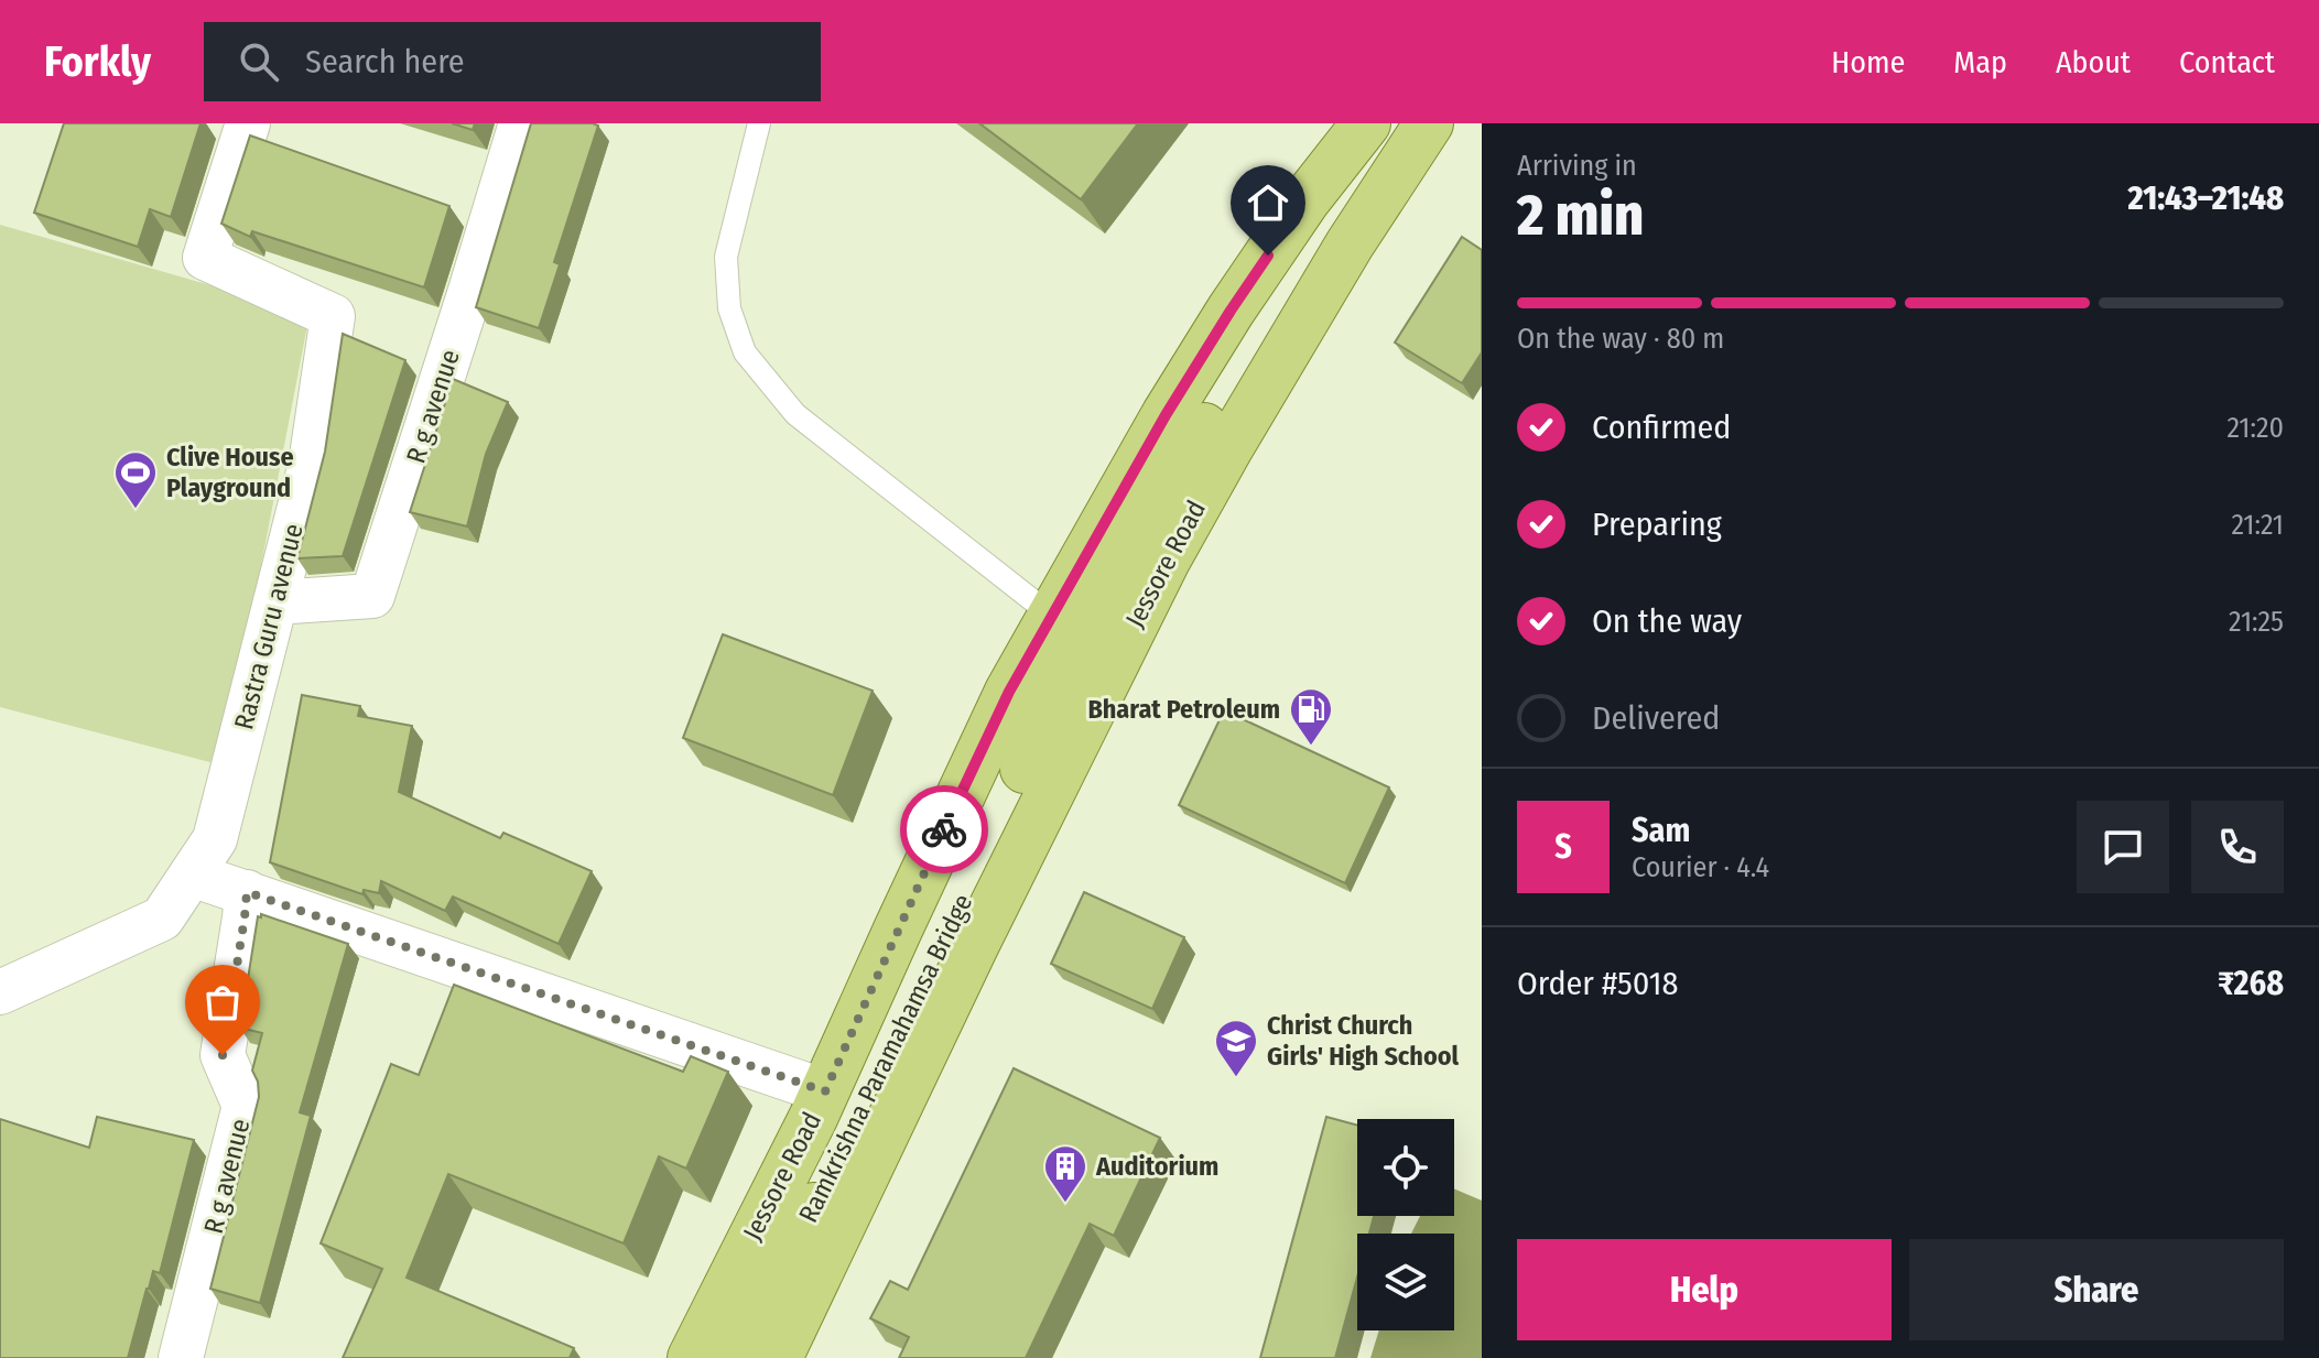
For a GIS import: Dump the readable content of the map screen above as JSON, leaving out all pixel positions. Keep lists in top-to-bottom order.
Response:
{
  "streets": {
    "main road": ["Jessore Road", "Ramkrishna Paramahamsa Bridge"],
    "street": ["R g avenue", "Rastra Guru avenue"]
  },
  "crossings": [
    ["R g avenue", "Rastra Guru avenue"],
    ["Jessore Road", "Ramkrishna Paramahamsa Bridge"]
  ],
  "places": {
    "sports": ["Clive House Playground"],
    "fuel station": ["Bharat Petroleum"],
    "school or university": ["Christ Church Girls' High School"],
    "building": ["Auditorium"]
  },
  "page": {
    "header": "Forkly",
    "search": "Search here",
    "nav": [
      "Home",
      "Map",
      "About",
      "Contact"
    ],
    "heading": ["2 min", "Arriving in", "21:43–21:48"],
    "panel": [
      "Sam",
      "Courier · 4.4",
      "Order #5018",
      "₹268"
    ],
    "bar": "On the way · 80 m",
    "list": [
      ["Confirmed", "21:20"],
      ["Preparing", "21:21"],
      ["On the way", "21:25"],
      "Delivered"
    ],
    "round": "S",
    "buttons": ["Help", "Share"]
  }
}
